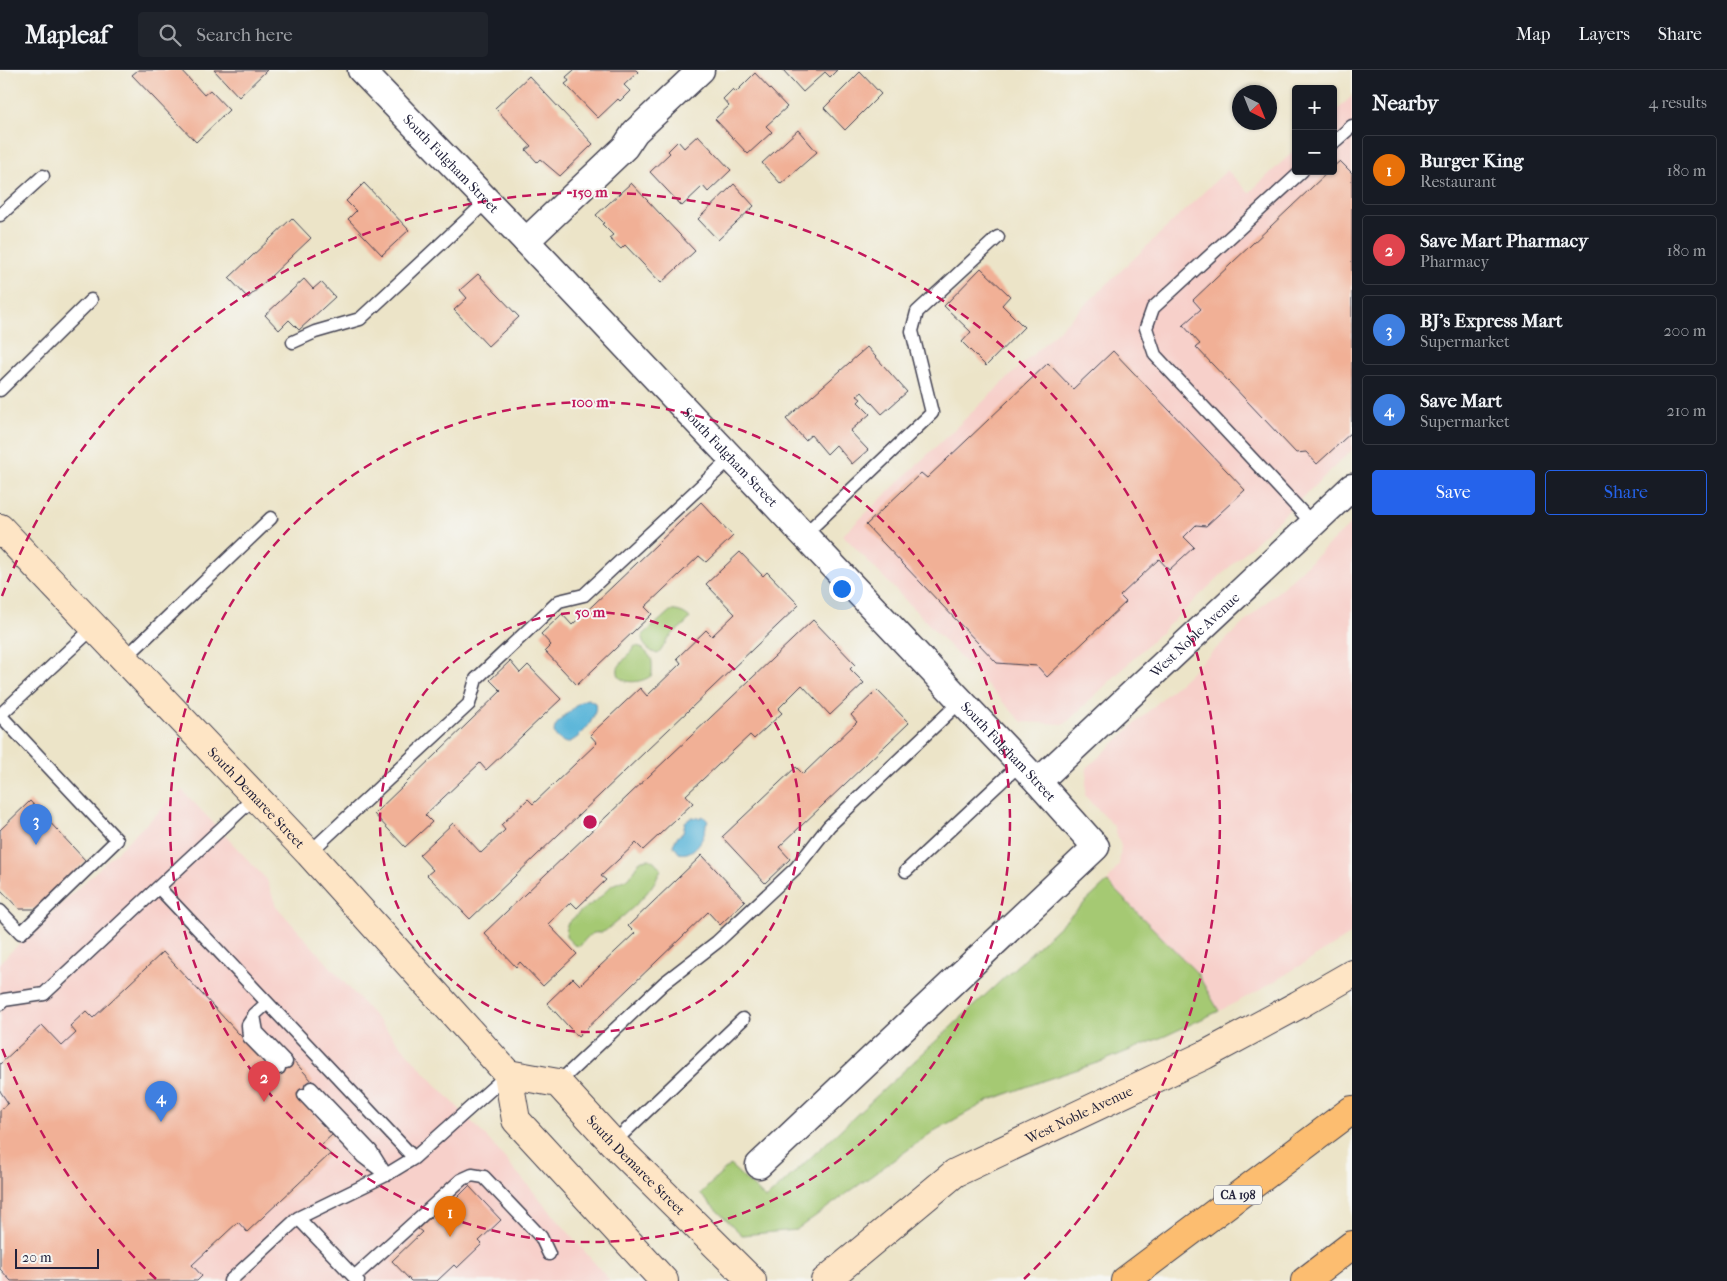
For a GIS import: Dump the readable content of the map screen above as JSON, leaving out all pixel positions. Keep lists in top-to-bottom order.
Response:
{
  "streets": {
    "highway": ["CA 198"],
    "main road": ["West Noble Avenue", "South Demaree Street"],
    "street": ["South Fulgham Street"]
  },
  "crossings": [
    ["South Fulgham Street", "West Noble Avenue"]
  ],
  "scale_bar": "20 m",
  "north": "bottom right",
  "page": {
    "header": "Mapleaf",
    "search": "Search here",
    "nav": ["Map", "Layers", "Share"],
    "heading": ["Nearby", "4 results"],
    "map_buttons": ["+", "−"],
    "list": [
      {
        "mark": "1",
        "name": "Burger King",
        "note": "Restaurant",
        "value": "180 m"
      },
      {
        "mark": "2",
        "name": "Save Mart Pharmacy",
        "note": "Pharmacy",
        "value": "180 m"
      },
      {
        "mark": "3",
        "name": "BJ's Express Mart",
        "note": "Supermarket",
        "value": "200 m"
      },
      {
        "mark": "4",
        "name": "Save Mart",
        "note": "Supermarket",
        "value": "210 m"
      }
    ],
    "buttons": ["Save", "Share"],
    "pins": [
      "3",
      "2",
      "4",
      "1"
    ],
    "scale": "20 m"
  },
  "rings": ["150 m", "100 m", "50 m"]
}
